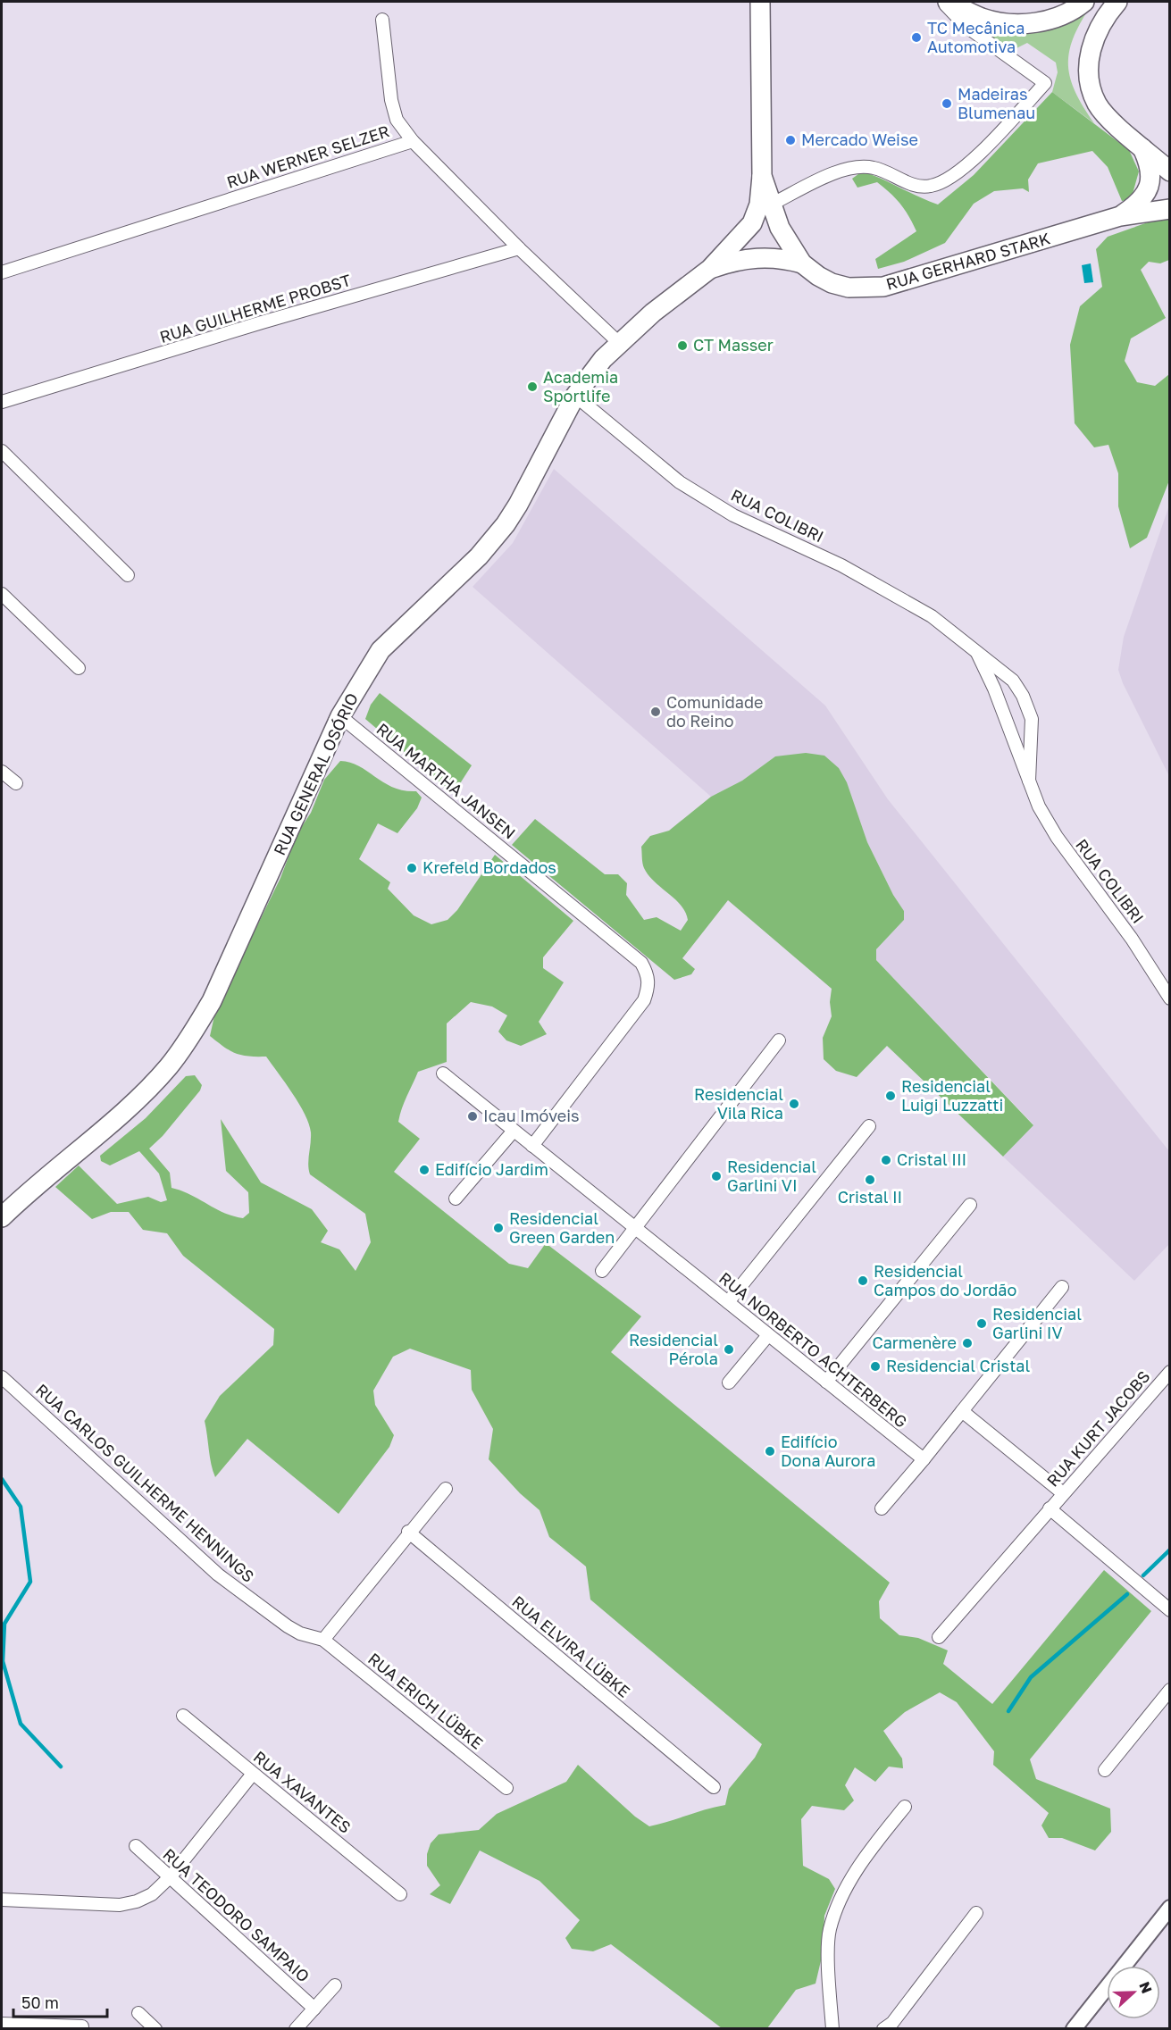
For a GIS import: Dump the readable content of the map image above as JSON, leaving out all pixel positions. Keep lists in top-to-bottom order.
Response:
{
  "streets": {
    "main road": ["RUA GERHARD STARK", "RUA GENERAL OSÓRIO"],
    "street": [
      "RUA WERNER SELZER",
      "RUA GUILHERME PROBST",
      "RUA COLIBRI",
      "RUA MARTHA JANSEN",
      "RUA NORBERTO ACHTERBERG",
      "RUA KURT JACOBS",
      "RUA CARLOS GUILHERME HENNINGS",
      "RUA ELVIRA LÜBKE",
      "RUA ERICH LÜBKE",
      "RUA XAVANTES",
      "RUA TEODORO SAMPAIO"
    ]
  },
  "crossings": [
    ["RUA WERNER SELZER", "RUA GUILHERME PROBST"],
    ["RUA WERNER SELZER", "RUA GENERAL OSÓRIO"],
    ["RUA GERHARD STARK", "RUA GENERAL OSÓRIO"],
    ["RUA COLIBRI", "RUA GENERAL OSÓRIO"],
    ["RUA GENERAL OSÓRIO", "RUA MARTHA JANSEN"],
    ["RUA MARTHA JANSEN", "RUA NORBERTO ACHTERBERG"],
    ["RUA CARLOS GUILHERME HENNINGS", "RUA ERICH LÜBKE"]
  ],
  "places": [
    "TC Mecânica Automotiva",
    "Madeiras Blumenau",
    "Mercado Weise",
    "CT Masser",
    "Academia Sportlife",
    "Comunidade do Reino",
    "Krefeld Bordados",
    "Residencial Luigi Luzzatti",
    "Residencial Vila Rica",
    "Icau Imóveis",
    "Cristal III",
    "Edifício Jardim",
    "Residencial Garlini VI",
    "Cristal II",
    "Residencial Green Garden",
    "Residencial Campos do Jordão",
    "Residencial Garlini IV",
    "Carmenère",
    "Residencial Pérola",
    "Residencial Cristal",
    "Edifício Dona Aurora"
  ],
  "scale_bar": "50 m",
  "north": "right"
}
